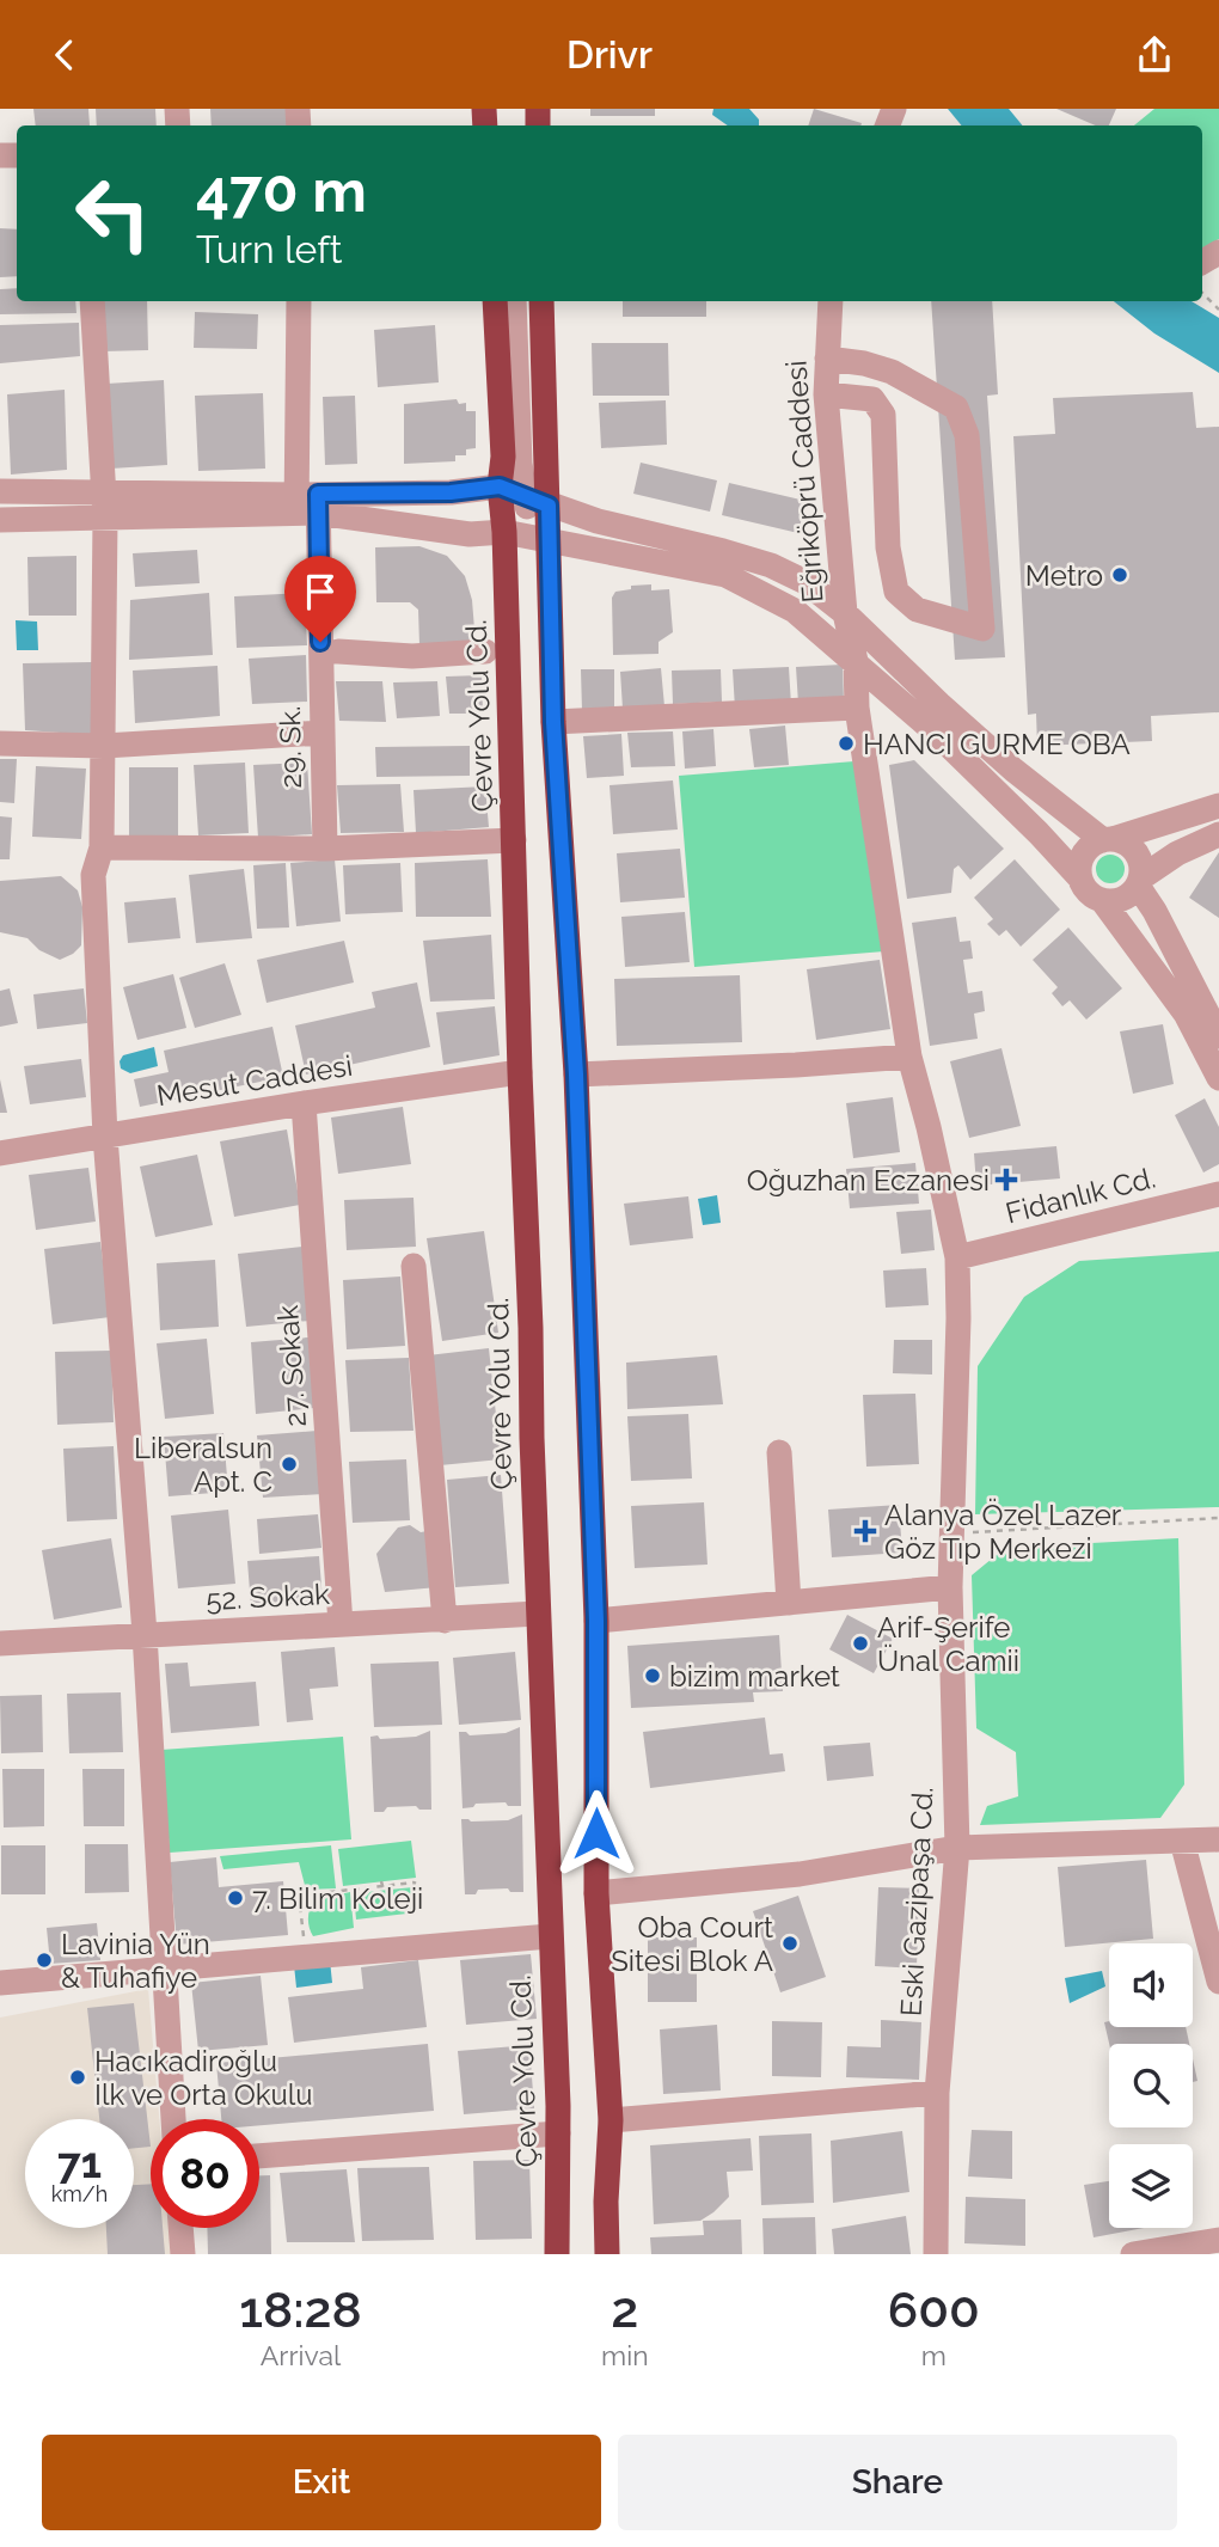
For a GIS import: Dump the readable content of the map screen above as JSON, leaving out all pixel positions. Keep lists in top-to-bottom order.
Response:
{
  "streets": {
    "highway": ["Çevre Yolu Cd."],
    "street": [
      "Eğriköprü Caddesi",
      "29. Sk.",
      "Mesut Caddesi",
      "Fidanlık Cd.",
      "27. Sokak",
      "52. Sokak",
      "Eski Gazipaşa Cd."
    ]
  },
  "crossings": [
    ["Eğriköprü Caddesi", "Eski Gazipaşa Cd."],
    ["Çevre Yolu Cd.", "Mesut Caddesi"],
    ["Çevre Yolu Cd.", "52. Sokak"],
    ["Mesut Caddesi", "27. Sokak"],
    ["Fidanlık Cd.", "Eski Gazipaşa Cd."],
    ["27. Sokak", "52. Sokak"]
  ],
  "places": {
    "other": [
      "Metro",
      "HANCI GURME OBA",
      "Liberalsun Apt. C",
      "Arif-Şerife Ünal Camii",
      "bizim market",
      "7. Bilim Koleji",
      "Oba Court Sitesi Blok A",
      "Lavinia Yün & Tuhafiye",
      "Hacıkadiroğlu İlk ve Orta Okulu"
    ],
    "health": ["Oğuzhan Eczanesi", "Alanya Özel Lazer Göz Tıp Merkezi"]
  },
  "page": {
    "header": "Drivr",
    "turn": ["470 m", "Turn left"],
    "speed": "71 km/h",
    "limit": "80",
    "eta": [
      "18:28",
      "Arrival",
      "2",
      "min",
      "600",
      "m"
    ],
    "buttons": ["Exit", "Share"]
  }
}
